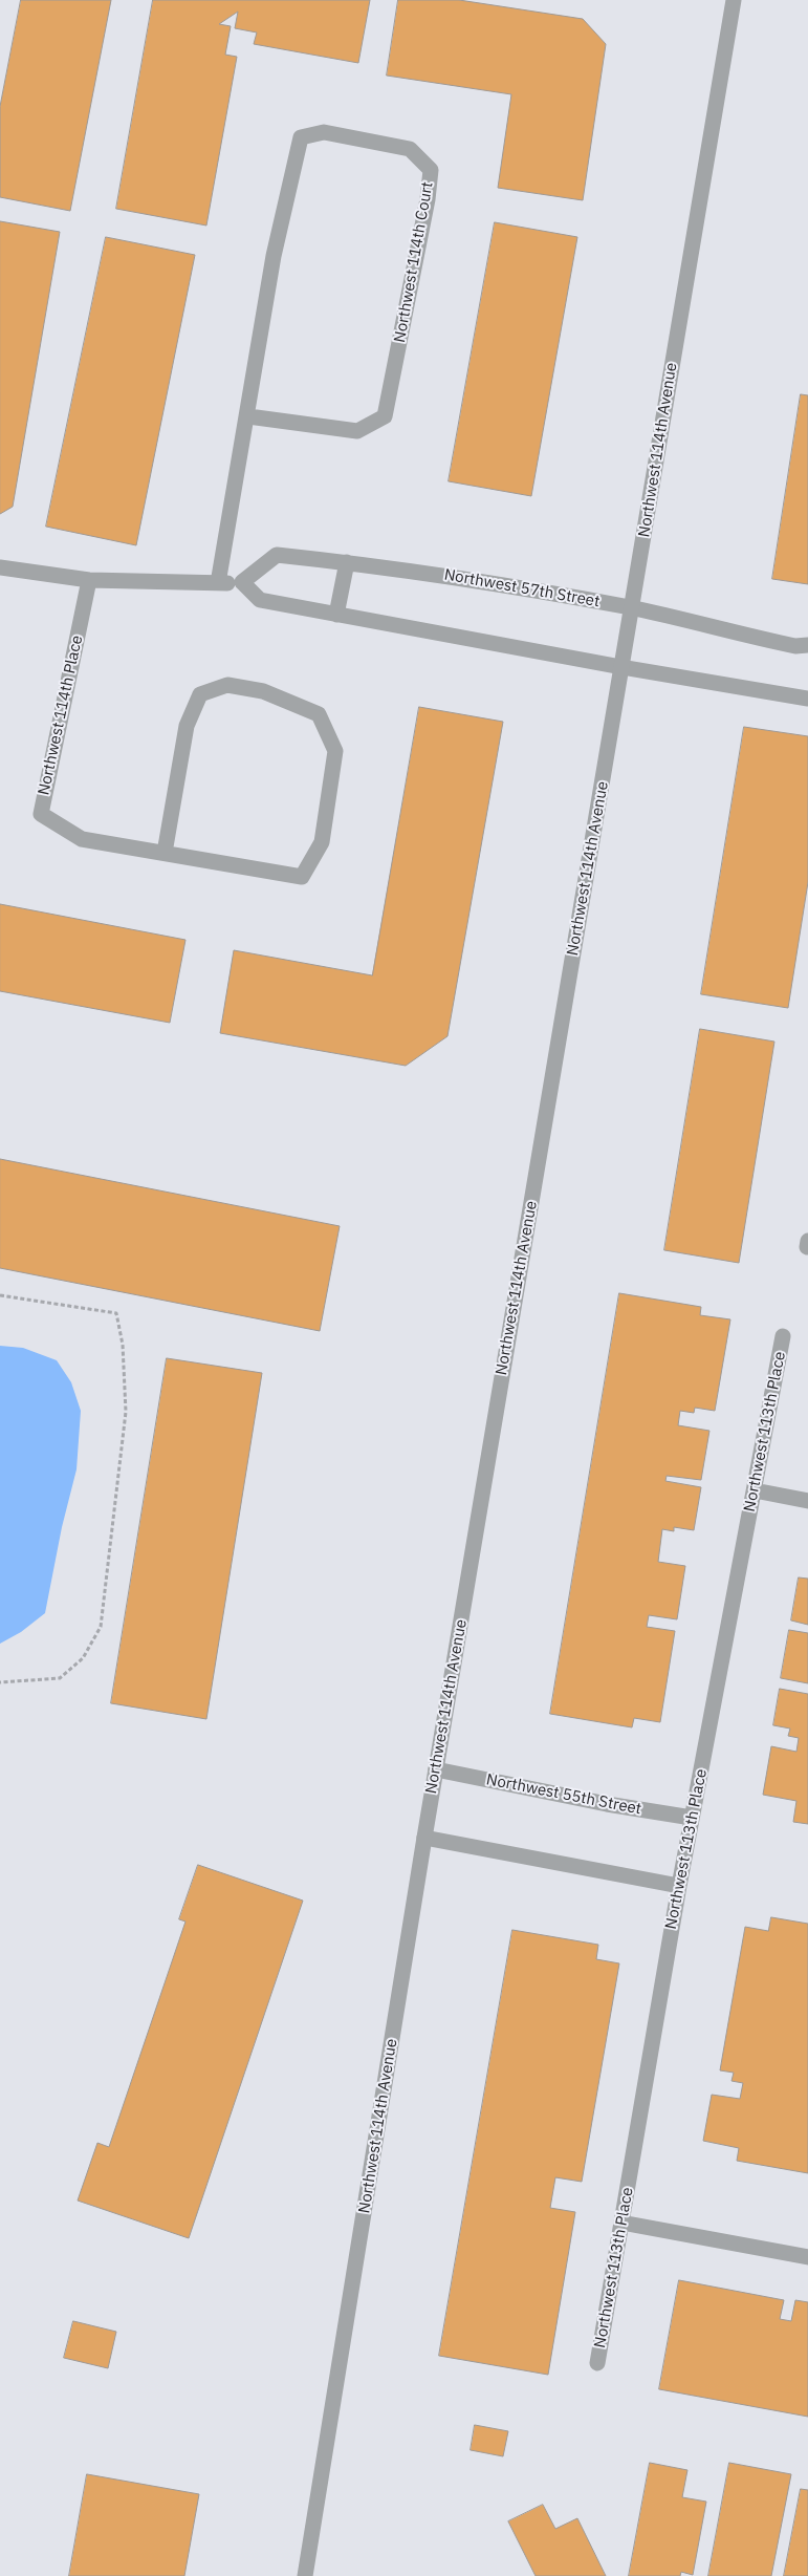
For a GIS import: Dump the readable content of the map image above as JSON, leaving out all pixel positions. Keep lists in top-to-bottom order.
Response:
{
  "streets": {
    "street": [
      "Northwest 114th Court",
      "Northwest 114th Avenue",
      "Northwest 57th Street",
      "Northwest 114th Place",
      "Northwest 113th Place",
      "Northwest 55th Street"
    ]
  },
  "crossings": [
    ["Northwest 114th Avenue", "Northwest 57th Street"],
    ["Northwest 114th Avenue", "Northwest 55th Street"],
    ["Northwest 113th Place", "Northwest 55th Street"]
  ]
}
